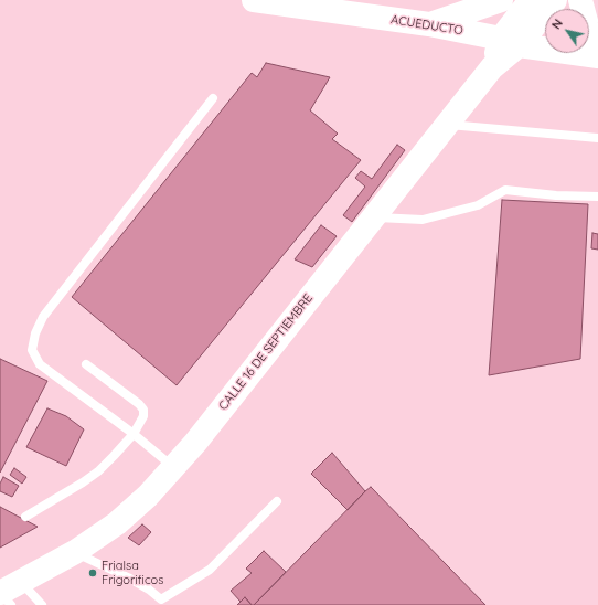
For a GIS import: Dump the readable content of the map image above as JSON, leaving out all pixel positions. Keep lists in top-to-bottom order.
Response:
{
  "streets": {
    "main road": ["ACUEDUCTO", "CALLE 16 DE SEPTIEMBRE"]
  },
  "crossings": [
    ["ACUEDUCTO", "CALLE 16 DE SEPTIEMBRE"]
  ],
  "places": ["Frialsa Frigorificos"],
  "north": "top left"
}
